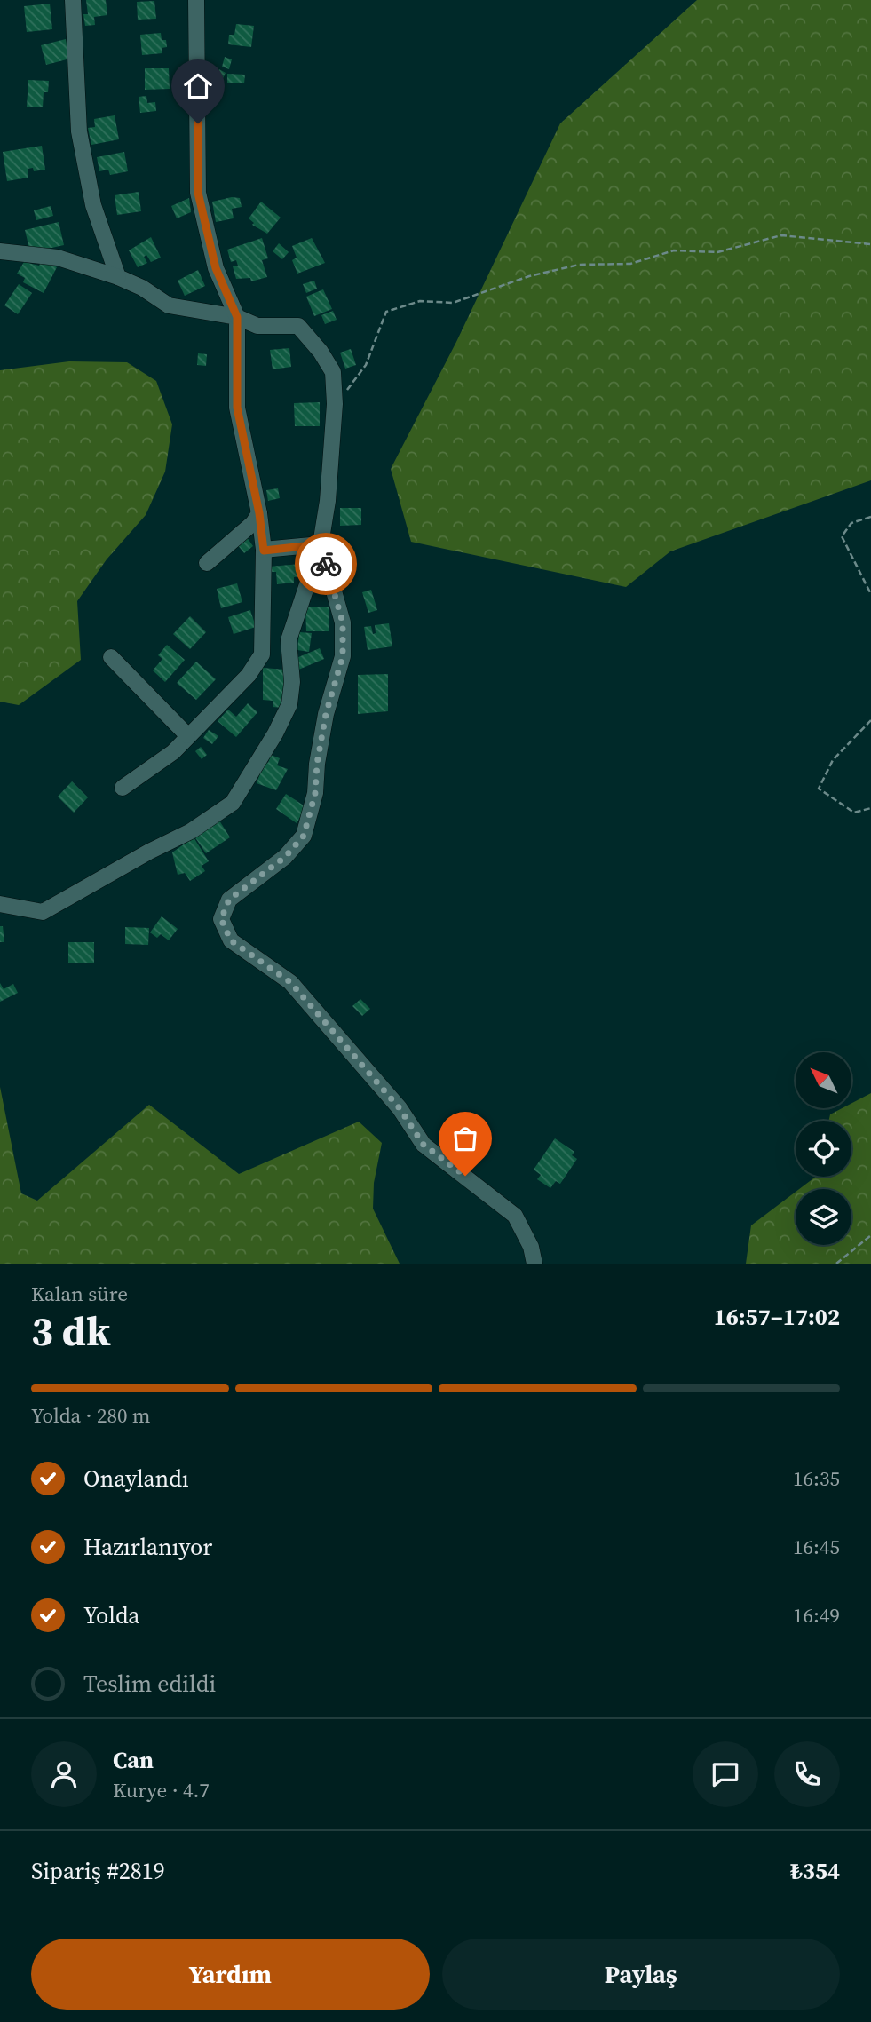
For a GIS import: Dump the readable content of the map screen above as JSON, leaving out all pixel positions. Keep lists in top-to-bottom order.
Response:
{
  "north": "top left",
  "page": {
    "heading": ["3 dk", "Kalan süre", "16:57–17:02"],
    "panel": [
      "Can",
      "Kurye · 4.7",
      "Sipariş #2819",
      "₺354"
    ],
    "bar": "Yolda · 280 m",
    "list": [
      ["Onaylandı", "16:35"],
      ["Hazırlanıyor", "16:45"],
      ["Yolda", "16:49"],
      "Teslim edildi"
    ],
    "buttons": ["Yardım", "Paylaş"]
  }
}
